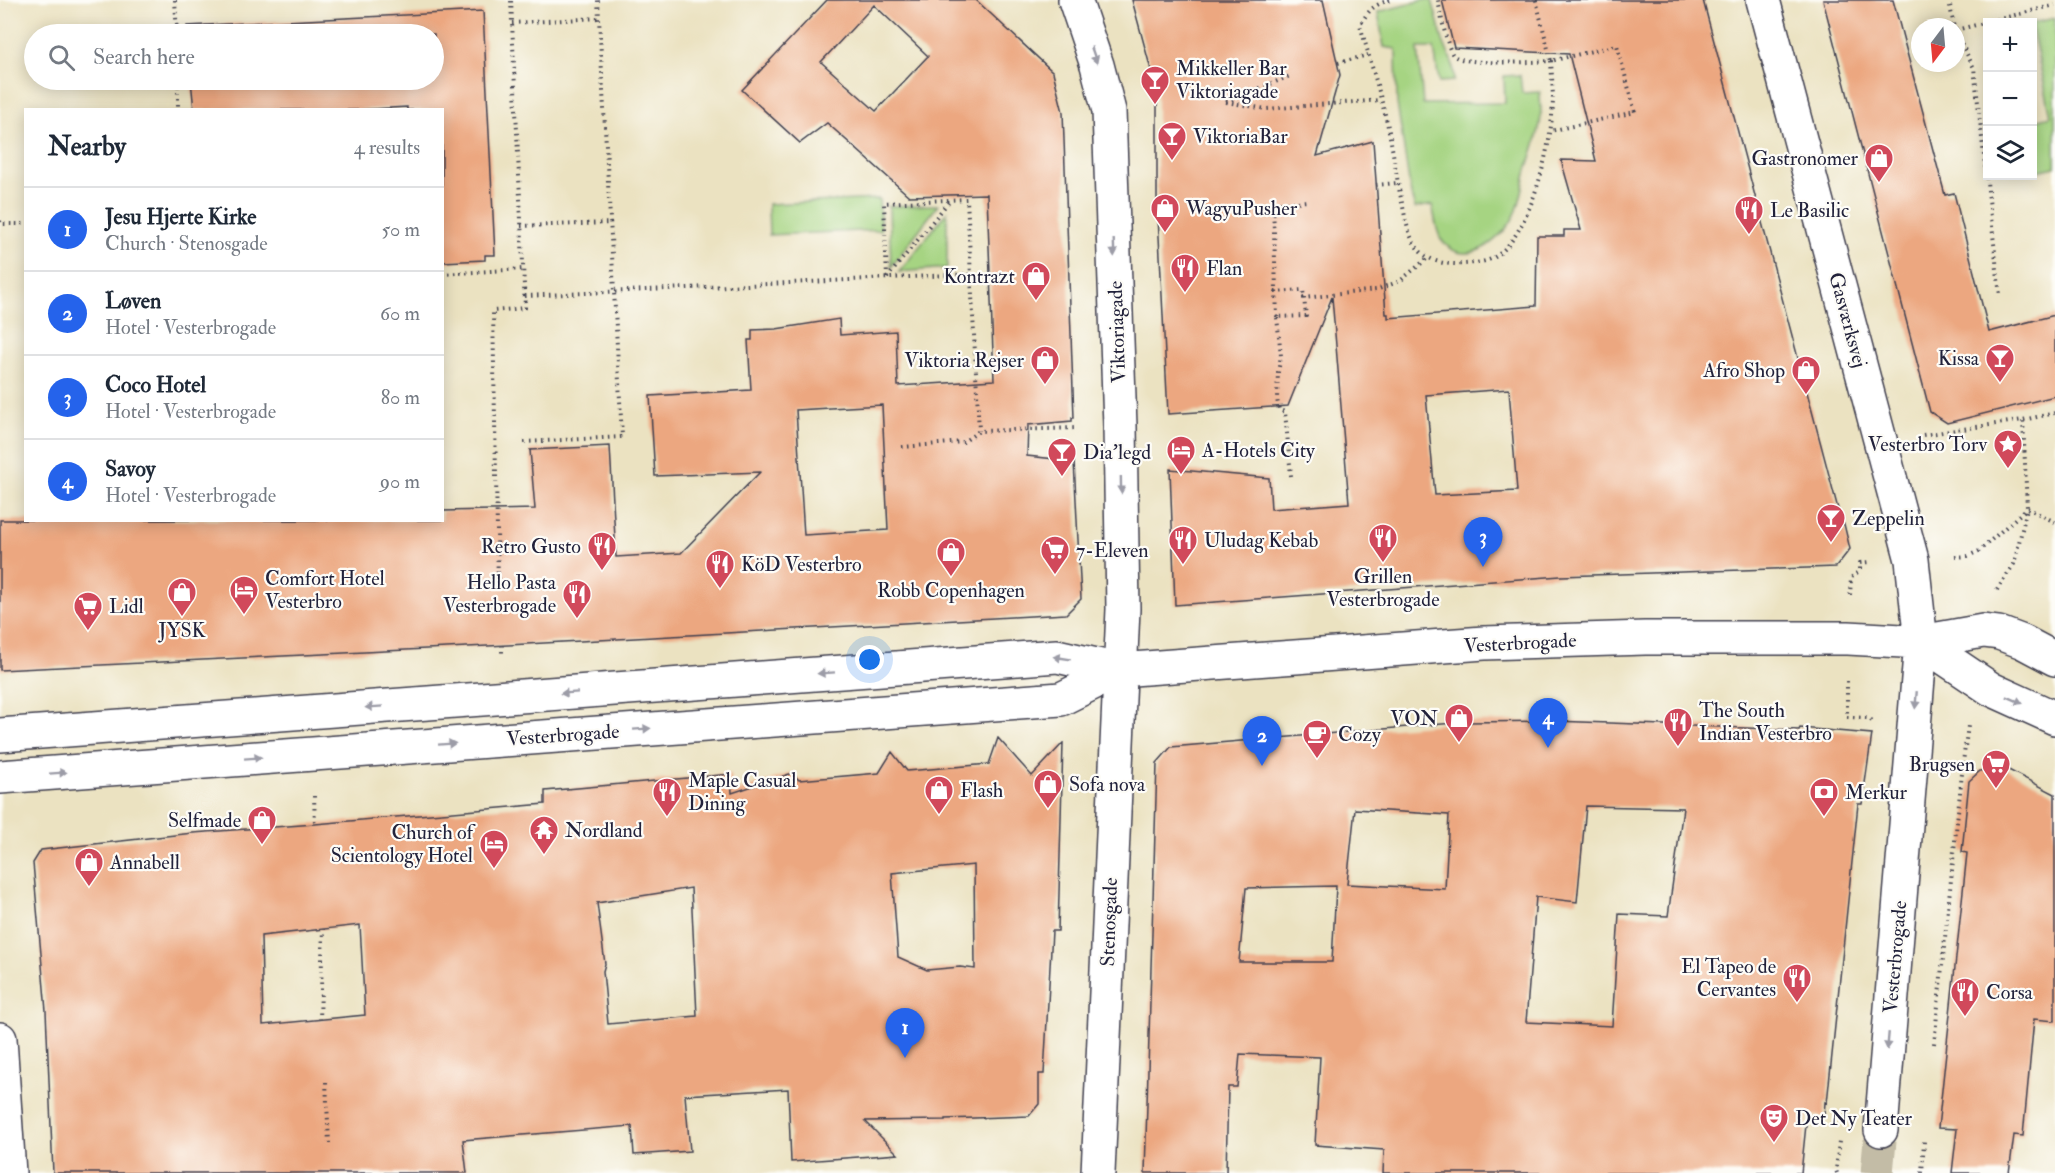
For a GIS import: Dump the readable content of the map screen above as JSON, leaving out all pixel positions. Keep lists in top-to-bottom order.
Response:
{
  "streets": {
    "street": [
      "Gasværksvej",
      "Viktoriagade",
      "Vesterbrogade",
      "Stenosgade"
    ]
  },
  "crossings": [
    ["Gasværksvej", "Vesterbrogade"],
    ["Viktoriagade", "Vesterbrogade"],
    ["Viktoriagade", "Stenosgade"],
    ["Vesterbrogade", "Stenosgade"]
  ],
  "one_way": ["Viktoriagade"],
  "places": {
    "bar": [
      "Mikkeller Bar Viktoriagade",
      "ViktoriaBar",
      "Kissa",
      "Dia'legd",
      "Zeppelin"
    ],
    "shop": [
      "Gastronomer",
      "WagyuPusher",
      "Kontrazt",
      "Viktoria Rejser",
      "Afro Shop",
      "Robb Copenhagen",
      "JYSK",
      "VON",
      "Sofa nova",
      "Flash",
      "Selfmade",
      "Annabell"
    ],
    "restaurant": [
      "Le Basilic",
      "Flan",
      "Grillen Vesterbrogade",
      "Uludag Kebab",
      "Retro Gusto",
      "KöD Vesterbro",
      "Hello Pasta Vesterbrogade",
      "The South Indian Vesterbro",
      "Maple Casual Dining",
      "El Tapeo de Cervantes",
      "Corsa"
    ],
    "place": ["Vesterbro Torv"],
    "hotel": ["A-Hotels City", "Comfort Hotel Vesterbro", "Church of Scientology Hotel"],
    "supermarket": ["7-Eleven", "Lidl", "Brugsen"],
    "cafe": ["Cozy"],
    "bank": ["Merkur"],
    "temple": ["Nordland"],
    "theatre": ["Det Ny Teater"]
  },
  "north": "bottom",
  "page": {
    "map_buttons": ["+", "−"],
    "search": "Search here",
    "heading": ["Nearby", "4 results"],
    "list": [
      {
        "mark": "1",
        "name": "Jesu Hjerte Kirke",
        "note": "Church · Stenosgade",
        "value": "50 m"
      },
      {
        "mark": "2",
        "name": "Løven",
        "note": "Hotel · Vesterbrogade",
        "value": "60 m"
      },
      {
        "mark": "3",
        "name": "Coco Hotel",
        "note": "Hotel · Vesterbrogade",
        "value": "80 m"
      },
      {
        "mark": "4",
        "name": "Savoy",
        "note": "Hotel · Vesterbrogade",
        "value": "90 m"
      }
    ],
    "pins": [
      "3",
      "4",
      "2",
      "1"
    ]
  }
}
